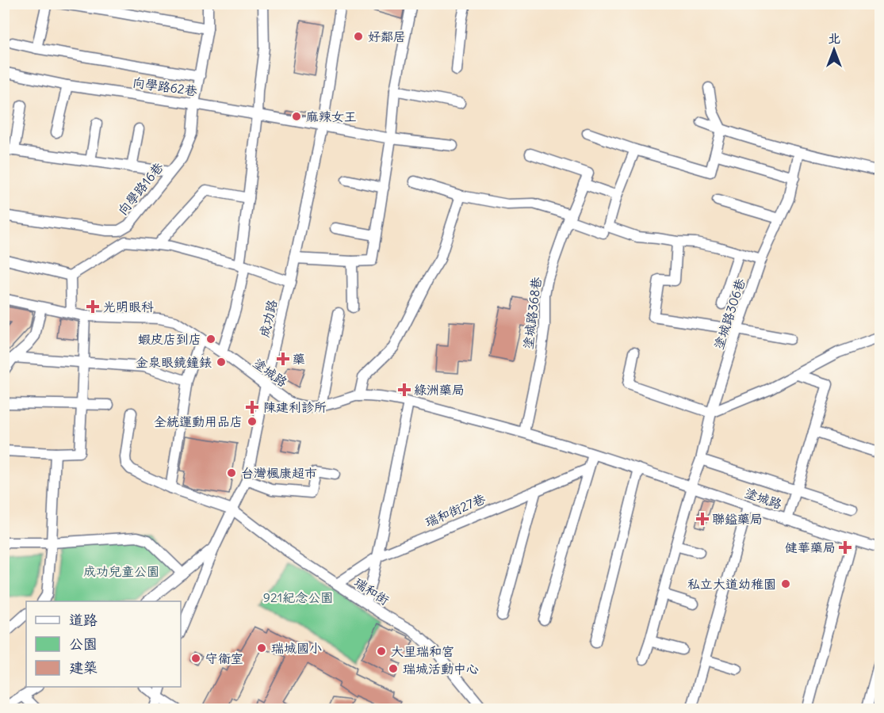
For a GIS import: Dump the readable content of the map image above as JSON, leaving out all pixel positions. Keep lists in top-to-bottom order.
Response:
{
  "streets": {
    "street": [
      "向學路62巷",
      "向學路16巷",
      "塗城路368巷",
      "塗城路306巷",
      "成功路",
      "塗城路",
      "瑞和街27巷",
      "瑞和街"
    ]
  },
  "crossings": [
    ["向學路62巷", "向學路16巷"],
    ["向學路62巷", "成功路"],
    ["塗城路368巷", "塗城路"],
    ["塗城路306巷", "塗城路"],
    ["成功路", "塗城路"],
    ["成功路", "瑞和街"],
    ["瑞和街27巷", "瑞和街"]
  ],
  "parks": ["成功兒童公園", "921紀念公園"],
  "places": {
    "other": [
      "好鄰居",
      "麻辣女王",
      "蝦皮店到店",
      "金泉眼鏡鐘錶",
      "全統運動用品店",
      "台灣楓康超市",
      "私立大道幼稚園",
      "瑞城國小",
      "大里瑞和宮",
      "守衛室",
      "瑞城活動中心"
    ],
    "health": [
      "光明眼科",
      "藥",
      "綠洲藥局",
      "陳建利診所",
      "聯鎰藥局",
      "健華藥局"
    ]
  },
  "legend": ["道路", "公園", "建築"],
  "north": "top"
}
